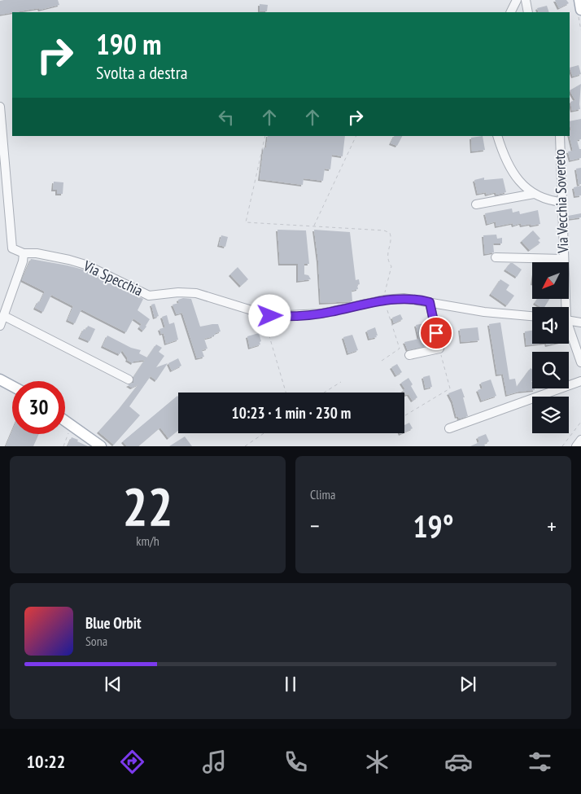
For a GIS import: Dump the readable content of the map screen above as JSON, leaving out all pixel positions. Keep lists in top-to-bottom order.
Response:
{
  "streets": {
    "street": ["Via Vecchia Sovereto", "Via Specchia"]
  },
  "north": "bottom left",
  "page": {
    "turn": ["190 m", "Svolta a destra"],
    "limit": "30",
    "trip": "10:23 · 1 min · 230 m",
    "tile": [
      ["22", "km/h"],
      "Clima"
    ],
    "heat": ["−", "19°", "+"],
    "song": ["Blue Orbit", "Sona"],
    "tabs": "10:22"
  }
}
